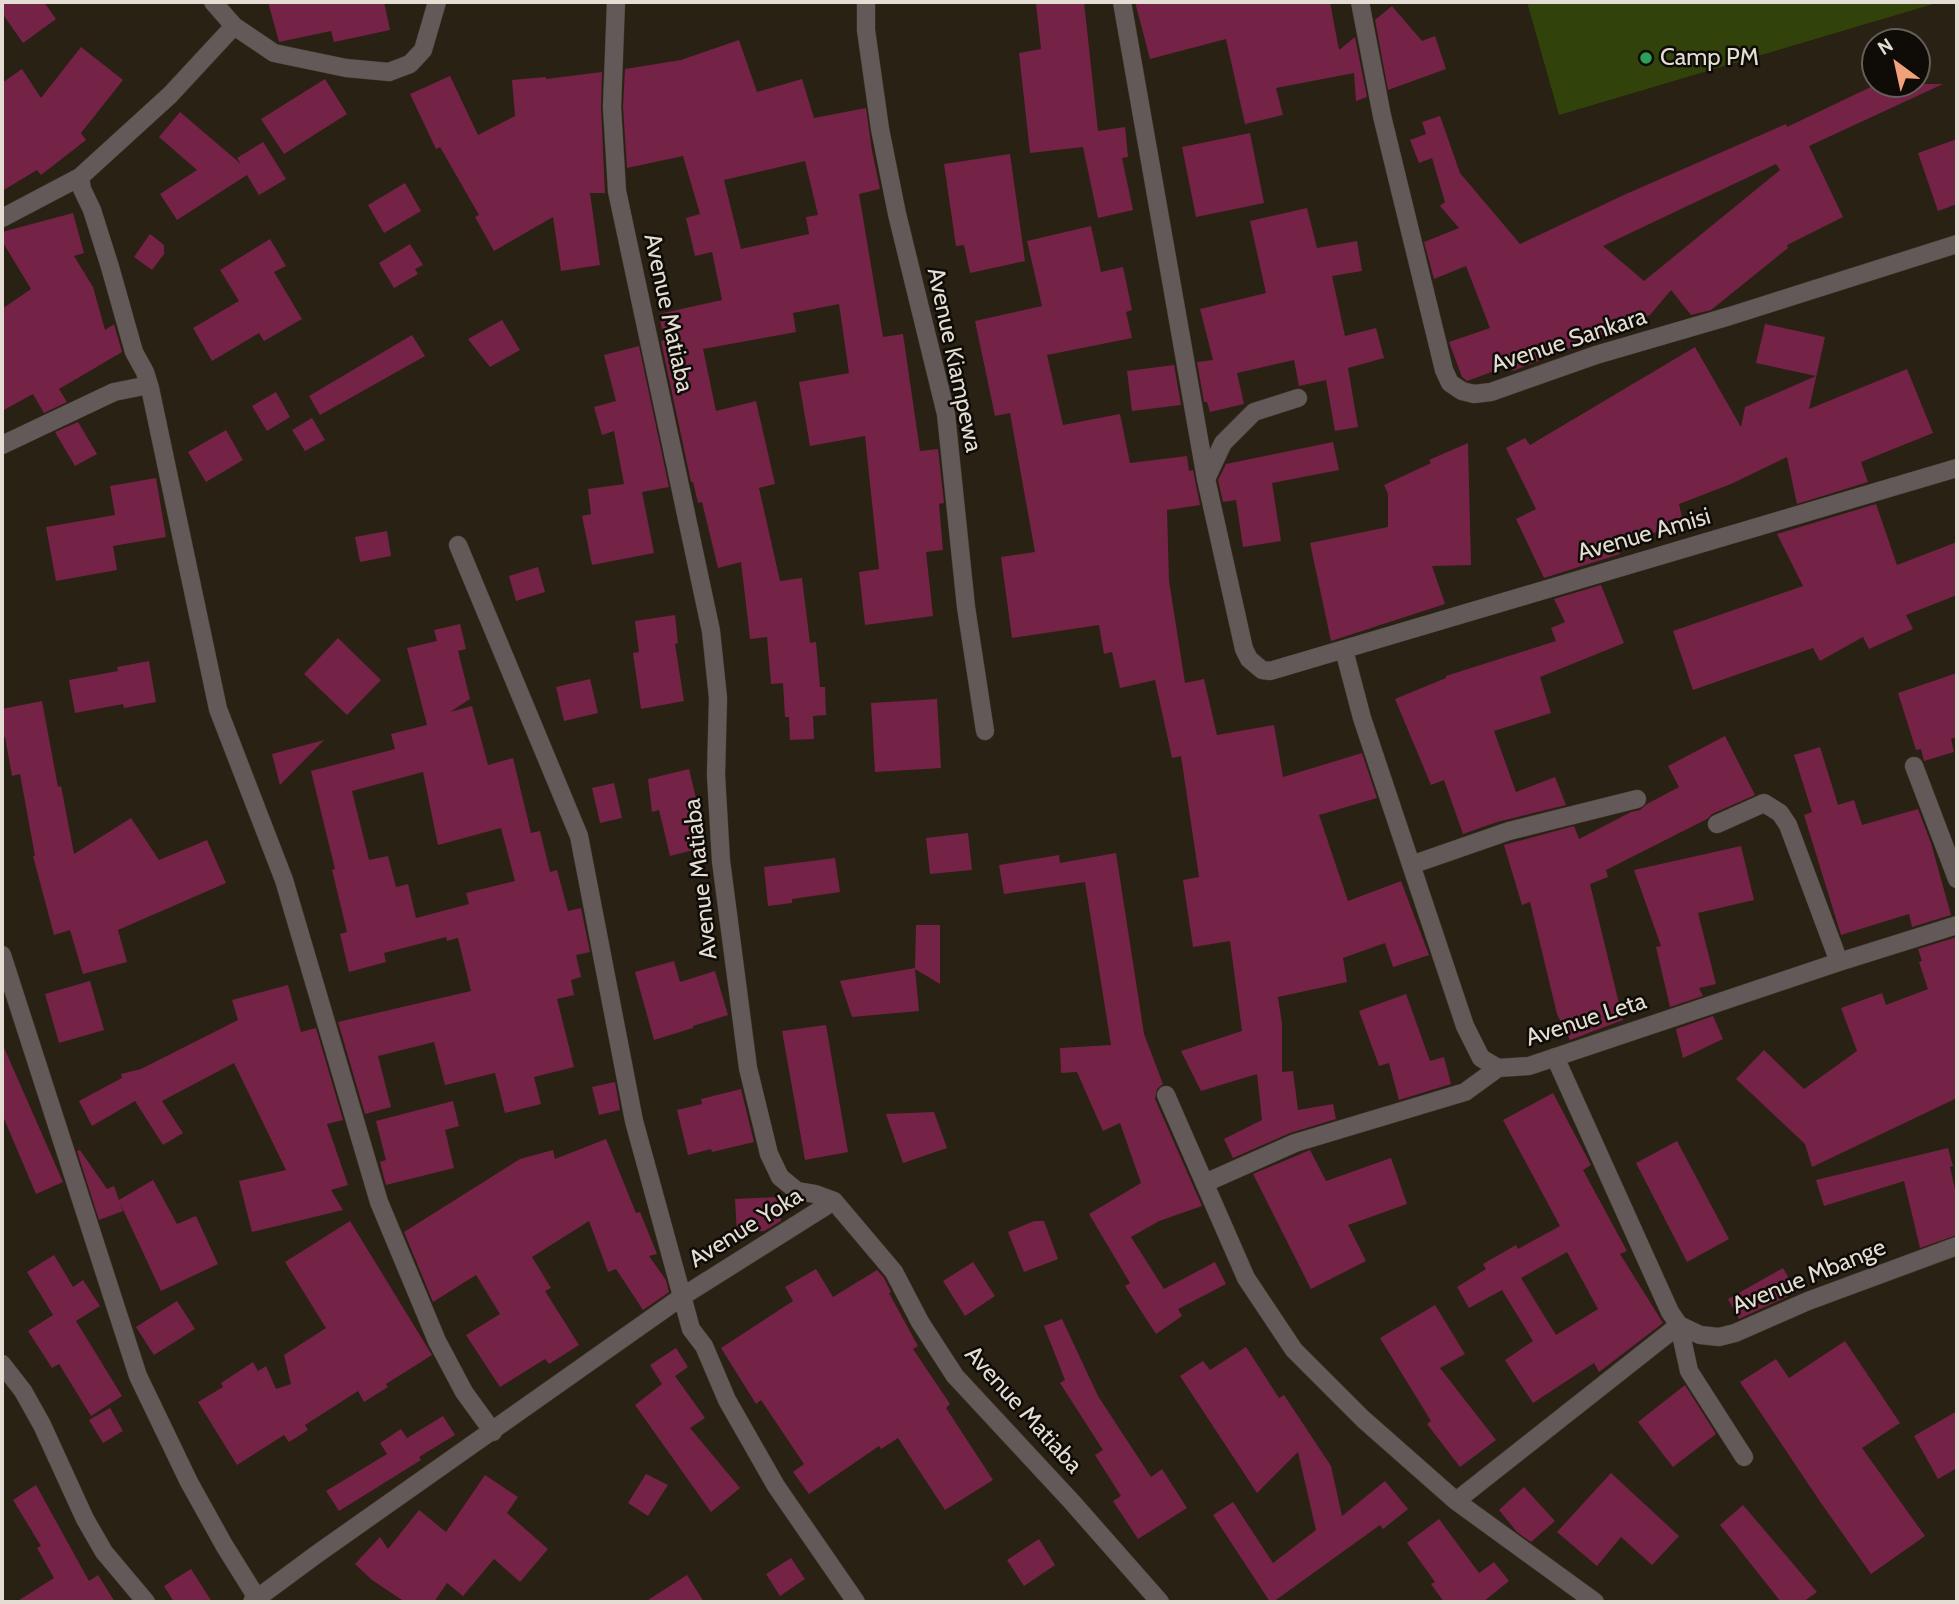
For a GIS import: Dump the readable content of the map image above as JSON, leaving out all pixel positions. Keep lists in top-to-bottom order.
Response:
{
  "streets": {
    "street": [
      "Avenue Matiaba",
      "Avenue Sankara",
      "Avenue Kiampewa",
      "Avenue Amisi",
      "Avenue Leta",
      "Avenue Yoka",
      "Avenue Mbange"
    ]
  },
  "crossings": [
    ["Avenue Matiaba", "Avenue Yoka"],
    ["Avenue Amisi", "Avenue Leta"]
  ],
  "places": ["Camp PM"],
  "north": "top left"
}
